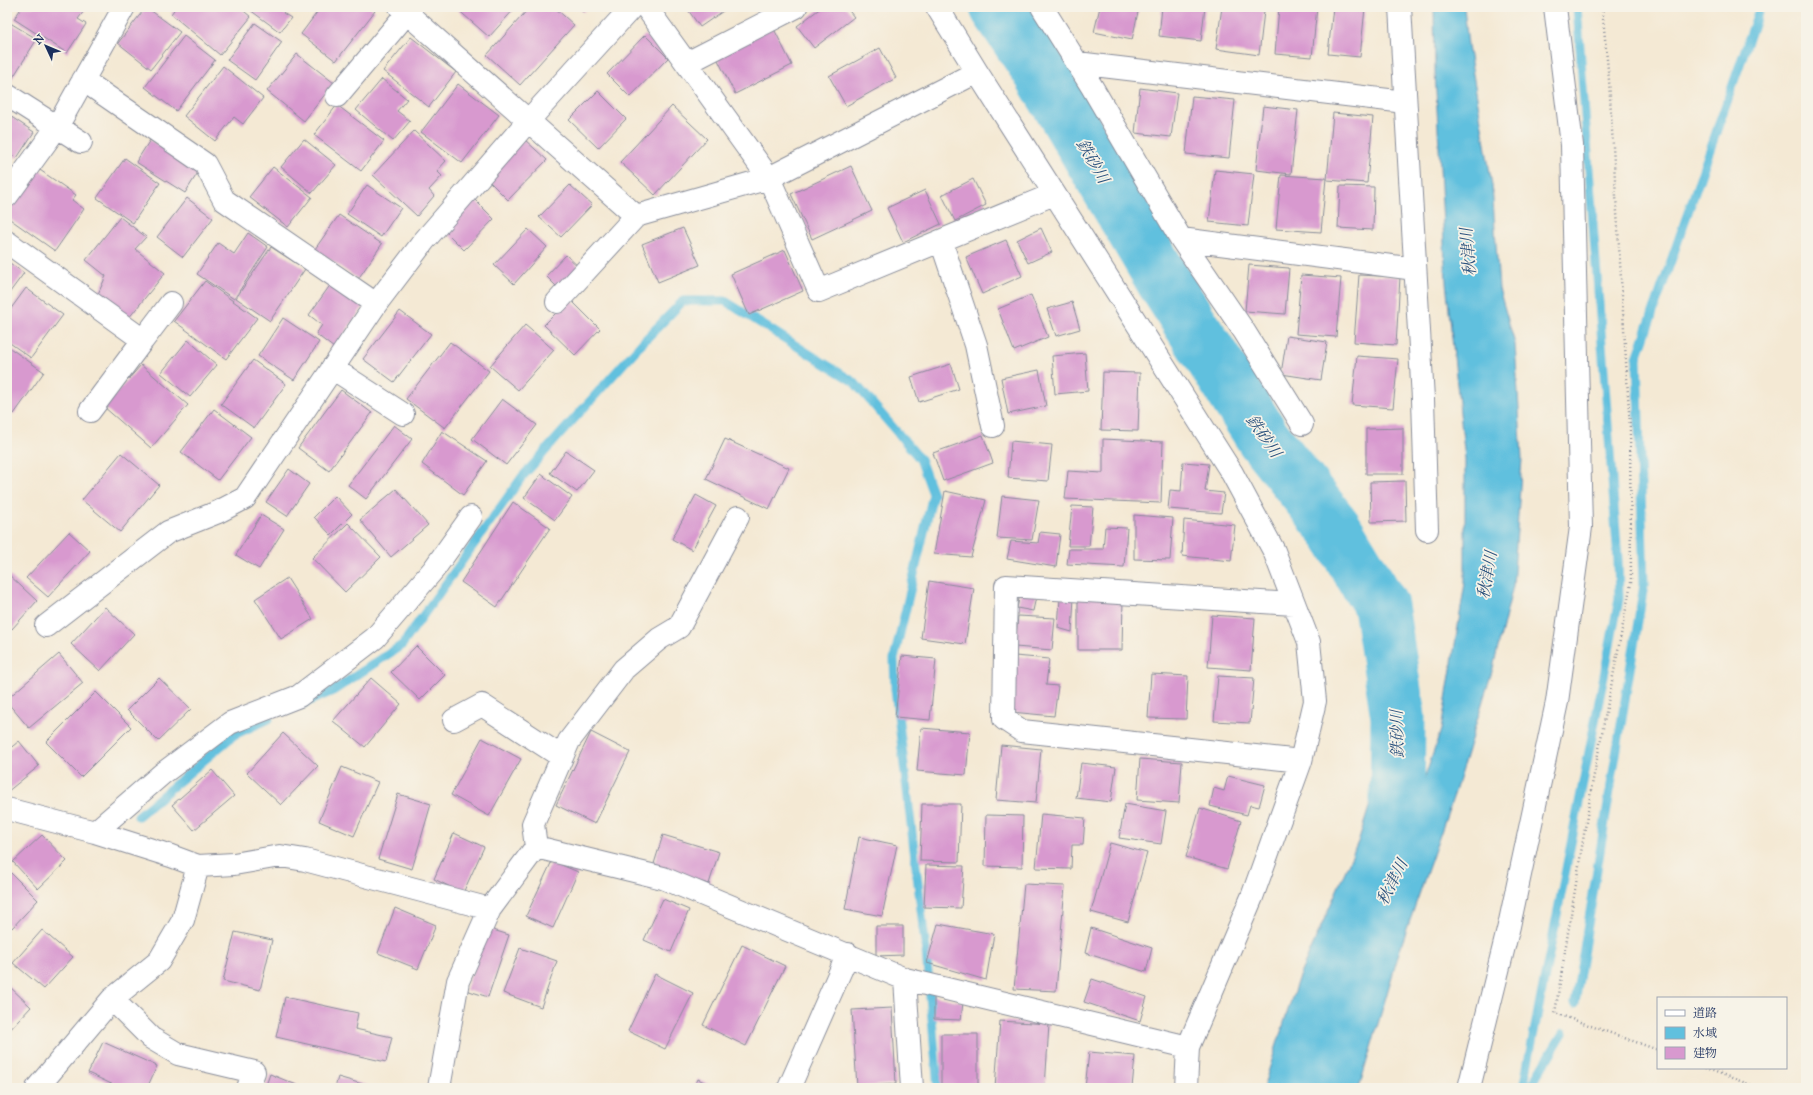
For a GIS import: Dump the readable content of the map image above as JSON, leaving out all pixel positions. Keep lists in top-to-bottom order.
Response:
{
  "water": ["鉄砂川", "秋津川"],
  "legend": ["道路", "水域", "建物"],
  "north": "top left"
}
